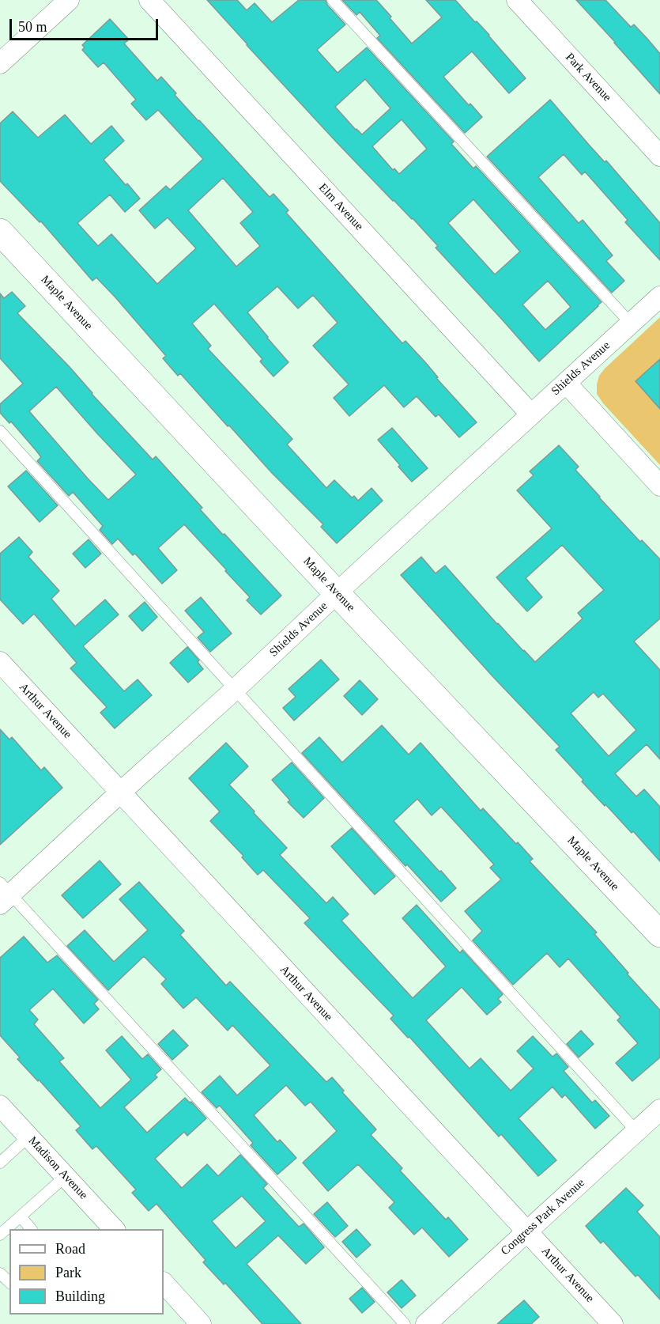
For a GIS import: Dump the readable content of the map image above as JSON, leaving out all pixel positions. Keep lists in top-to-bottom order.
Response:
{
  "streets": {
    "street": [
      "Park Avenue",
      "Elm Avenue",
      "Maple Avenue",
      "Shields Avenue",
      "Arthur Avenue",
      "Madison Avenue",
      "Congress Park Avenue"
    ]
  },
  "crossings": [
    ["Elm Avenue", "Shields Avenue"],
    ["Maple Avenue", "Shields Avenue"],
    ["Shields Avenue", "Arthur Avenue"],
    ["Arthur Avenue", "Congress Park Avenue"]
  ],
  "legend": ["Road", "Park", "Building"],
  "scale_bar": "50 m"
}
